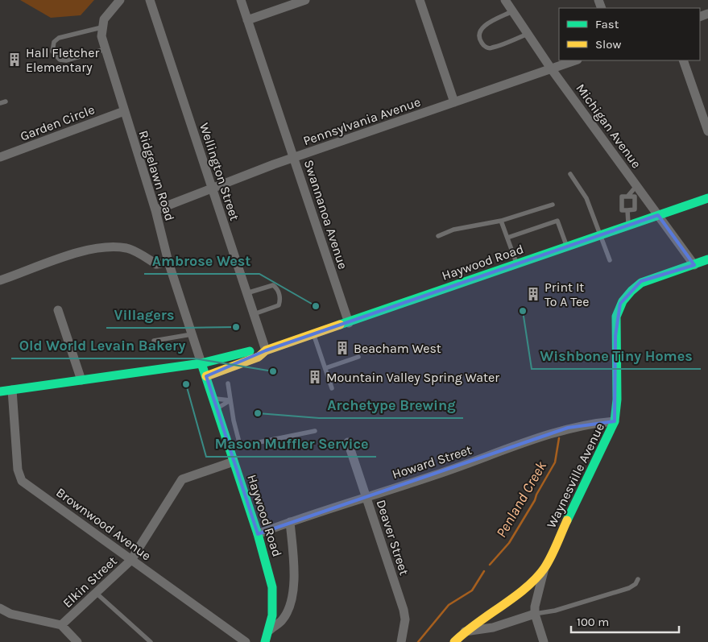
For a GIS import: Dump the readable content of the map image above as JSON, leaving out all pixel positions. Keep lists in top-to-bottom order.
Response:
{
  "streets": {
    "main road": ["Haywood Road", "Waynesville Avenue"],
    "street": [
      "Pennsylvania Avenue",
      "Garden Circle",
      "Michigan Avenue",
      "Wellington Street",
      "Ridgelawn Road",
      "Swannanoa Avenue",
      "Howard Street",
      "Brownwood Avenue",
      "Deaver Street",
      "Elkin Street"
    ]
  },
  "crossings": [
    ["Pennsylvania Avenue", "Michigan Avenue"],
    ["Pennsylvania Avenue", "Wellington Street"],
    ["Pennsylvania Avenue", "Ridgelawn Road"],
    ["Pennsylvania Avenue", "Swannanoa Avenue"],
    ["Garden Circle", "Ridgelawn Road"],
    ["Michigan Avenue", "Haywood Road"],
    ["Michigan Avenue", "Waynesville Avenue"],
    ["Wellington Street", "Haywood Road"],
    ["Ridgelawn Road", "Haywood Road"],
    ["Swannanoa Avenue", "Haywood Road"],
    ["Haywood Road", "Howard Street"],
    ["Haywood Road", "Elkin Street"],
    ["Howard Street", "Waynesville Avenue"],
    ["Howard Street", "Deaver Street"],
    ["Brownwood Avenue", "Elkin Street"]
  ],
  "water": ["Penland Creek"],
  "places": {
    "building": [
      "Hall Fletcher Elementary",
      "Print It To A Tee",
      "Beacham West",
      "Mountain Valley Spring Water"
    ],
    "other": [
      "Ambrose West",
      "Wishbone Tiny Homes",
      "Villagers",
      "Old World Levain Bakery",
      "Mason Muffler Service",
      "Archetype Brewing"
    ]
  },
  "legend": ["Fast", "Slow"],
  "scale_bar": "100 m"
}
